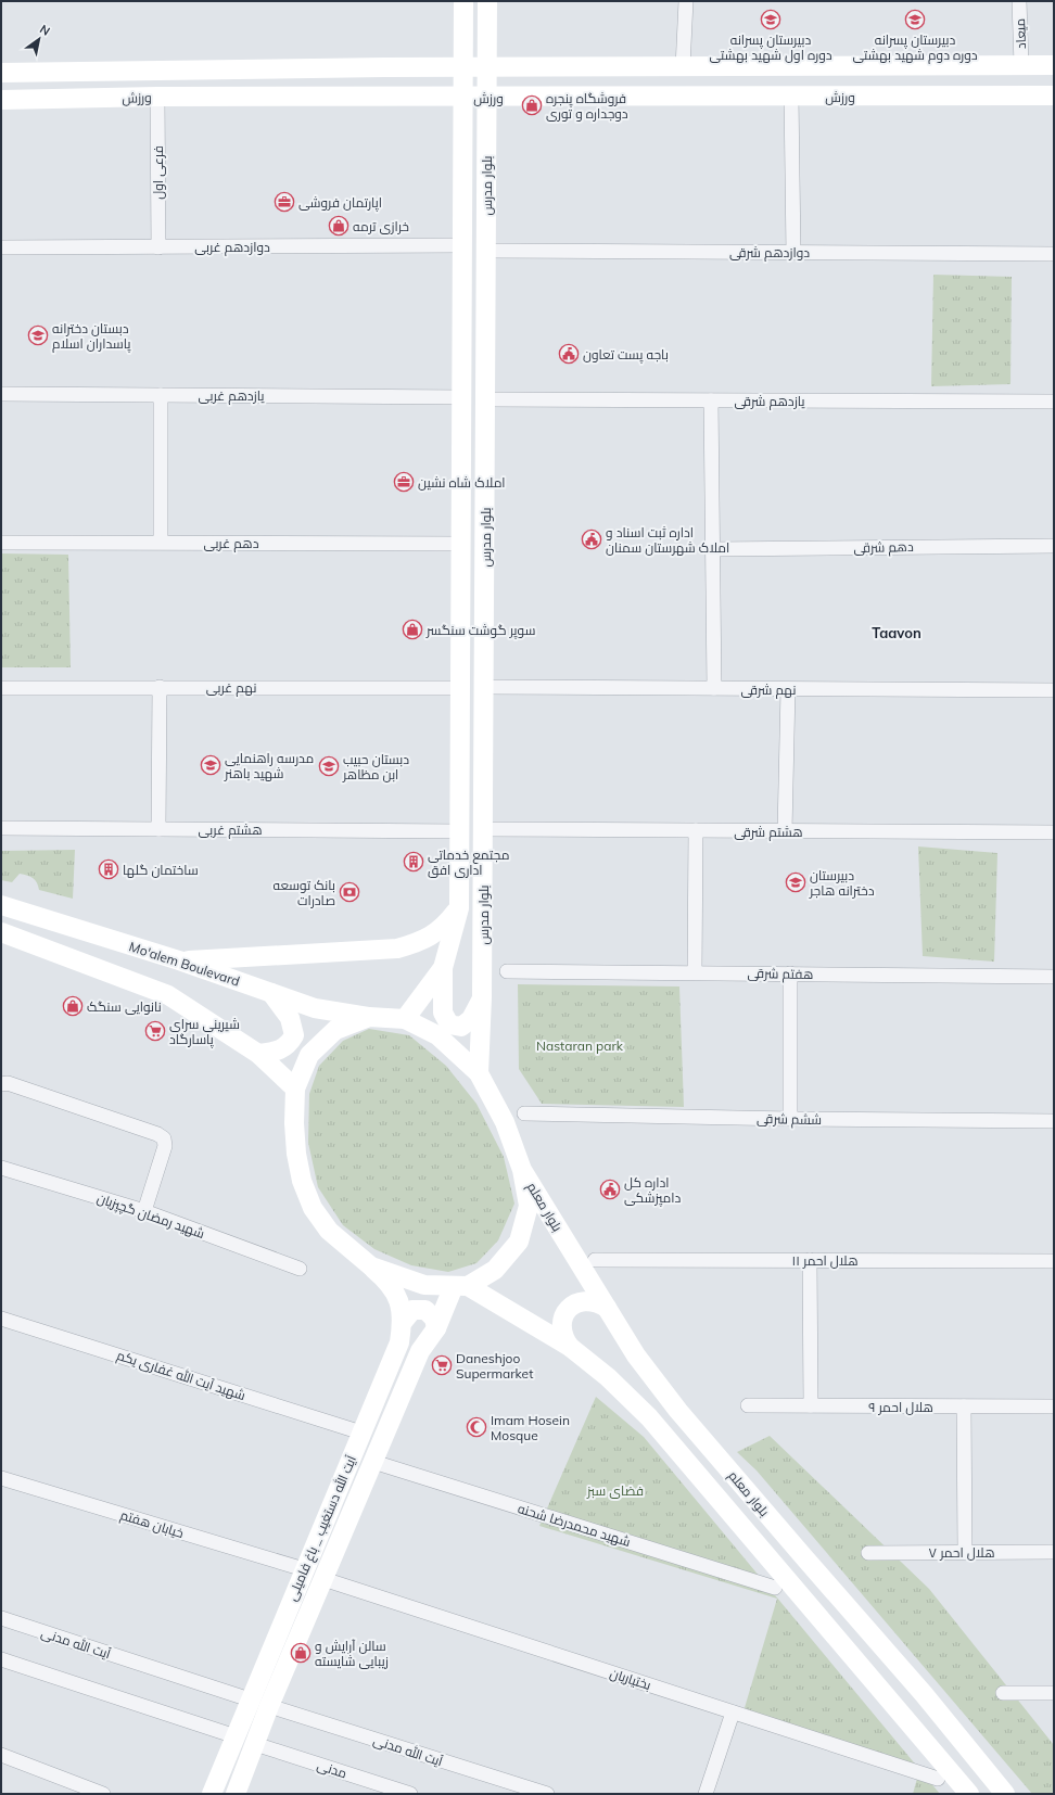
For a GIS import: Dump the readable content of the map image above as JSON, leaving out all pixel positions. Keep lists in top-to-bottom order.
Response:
{
  "streets": {
    "main road": [
      "ورزش",
      "بلوار مدرس",
      "Mo'alem Boulevard",
      "بلوار معلم",
      "آیت الله دستغیب _ باغ فامیلی"
    ],
    "street": [
      "میعاد",
      "فرعی اول",
      "دوازدهم غربی",
      "دوازدهم شرقی",
      "یازدهم غربی",
      "یازدهم شرقی",
      "دهم غربی",
      "دهم شرقی",
      "نهم غربی",
      "نهم شرقی",
      "هشتم غربی",
      "هشتم شرقی",
      "هفتم شرقی",
      "ششم شرقی",
      "شهید رمضان گچپزیان",
      "هلال احمر ۱۱",
      "شهید آیت الله غفاری یکم",
      "هلال احمر ۹",
      "خیابان هفتم",
      "شهید محمدرضا شحنه",
      "هلال احمر ۷",
      "آیت الله مدنی",
      "بختیاریان",
      "مدنی"
    ]
  },
  "crossings": [
    ["میعاد", "ورزش"],
    ["ورزش", "فرعی اول"],
    ["ورزش", "بلوار مدرس"],
    ["فرعی اول", "دوازدهم غربی"],
    ["بلوار مدرس", "دوازدهم غربی"],
    ["بلوار مدرس", "دوازدهم شرقی"],
    ["بلوار مدرس", "یازدهم غربی"],
    ["بلوار مدرس", "یازدهم شرقی"],
    ["بلوار مدرس", "دهم غربی"],
    ["بلوار مدرس", "نهم غربی"],
    ["بلوار مدرس", "نهم شرقی"],
    ["بلوار مدرس", "هشتم غربی"],
    ["بلوار مدرس", "هشتم شرقی"],
    ["بلوار معلم", "آیت الله دستغیب _ باغ فامیلی"],
    ["شهید آیت الله غفاری یکم", "آیت الله دستغیب _ باغ فامیلی"],
    ["خیابان هفتم", "آیت الله دستغیب _ باغ فامیلی"],
    ["شهید محمدرضا شحنه", "آیت الله دستغیب _ باغ فامیلی"],
    ["آیت الله دستغیب _ باغ فامیلی", "آیت الله مدنی"],
    ["آیت الله دستغیب _ باغ فامیلی", "بختیاریان"],
    ["آیت الله دستغیب _ باغ فامیلی", "مدنی"]
  ],
  "districts": ["Taavon"],
  "parks": ["Nastaran park", "فضای سبز"],
  "places": {
    "school or university": [
      "دبیرستان پسرانه دوره اول شهید بهشتی",
      "دبیرستان پسرانه دوره دوم شهید بهشتی",
      "دبستان دخترانه پاسداران اسلام",
      "مدرسه راهنمایی شهید باهنر",
      "دبستان حبیب ابن مظاهر",
      "دبیرستان دخترانه هاجر"
    ],
    "shop": [
      "فروشگاه پنجره دوجداره و توری",
      "خرازی ترمه",
      "سوپر گوشت سنگسر",
      "نانوایی سنگک",
      "سالن آرایش و زیبایی شایسته"
    ],
    "office": ["اپارتمان فروشی", "املاک شاه نشین"],
    "public building": ["باجه پست تعاون", "اداره ثبت اسناد و املاک شهرستان سمنان", "اداره کل دامپزشکی"],
    "building": ["مجتمع خدماتی اداری افق", "ساختمان گلها"],
    "bank": ["بانک توسعه صادرات"],
    "supermarket": ["شیرینی سرای پاسارگاد", "Daneshjoo Supermarket"],
    "mosque": ["Imam Hosein Mosque"]
  },
  "north": "top right"
}
